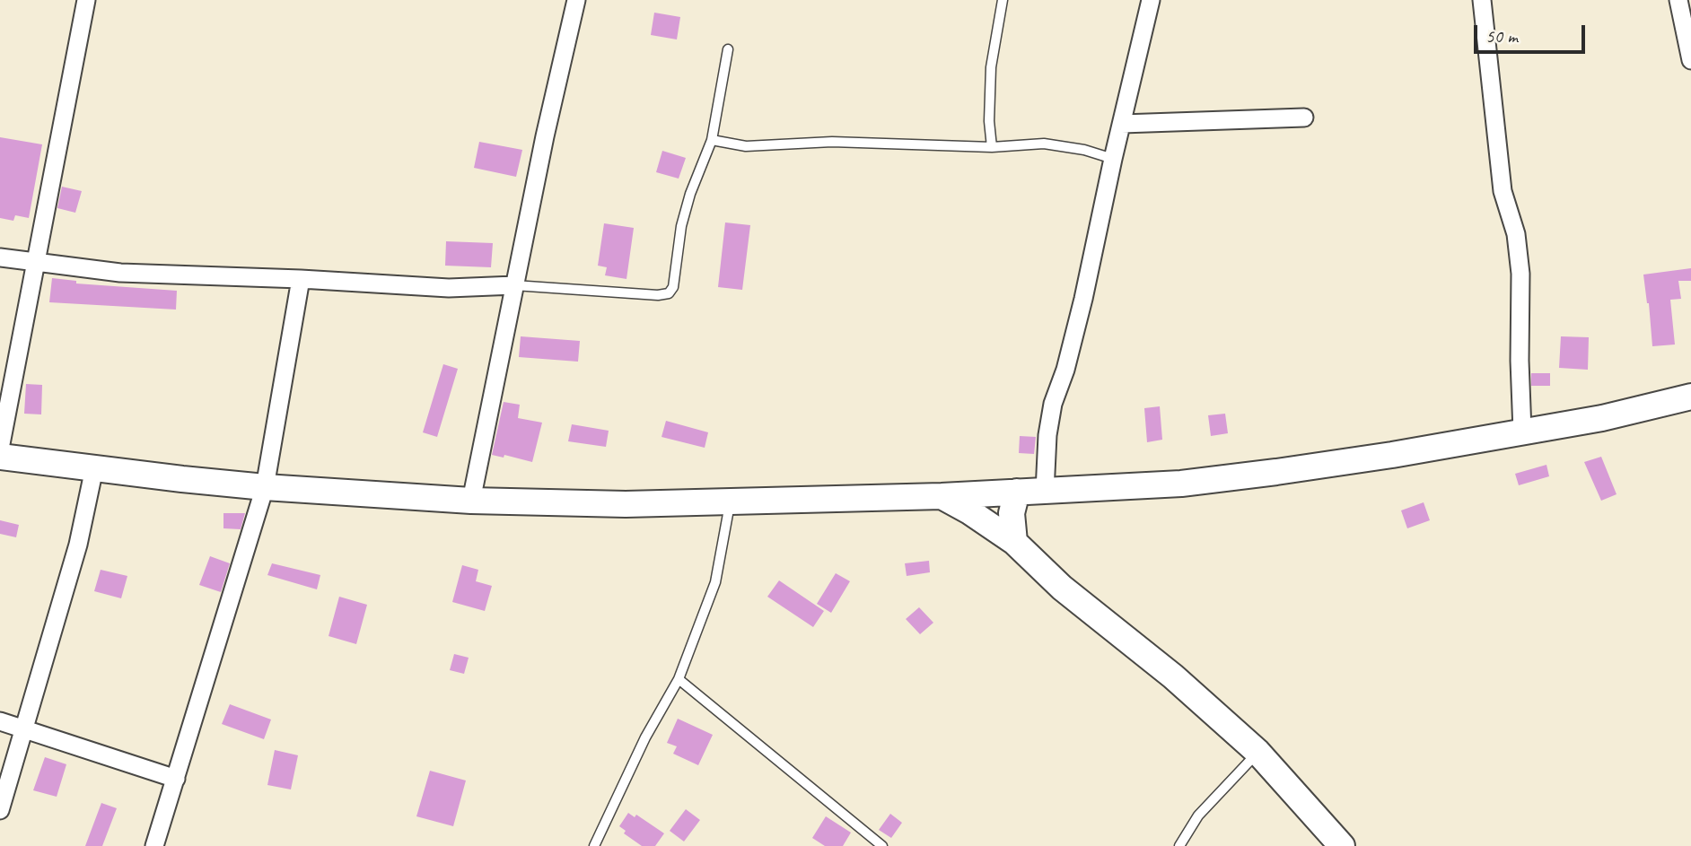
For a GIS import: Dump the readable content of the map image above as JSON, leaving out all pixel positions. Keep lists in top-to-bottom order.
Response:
{
  "scale_bar": "50 m"
}
